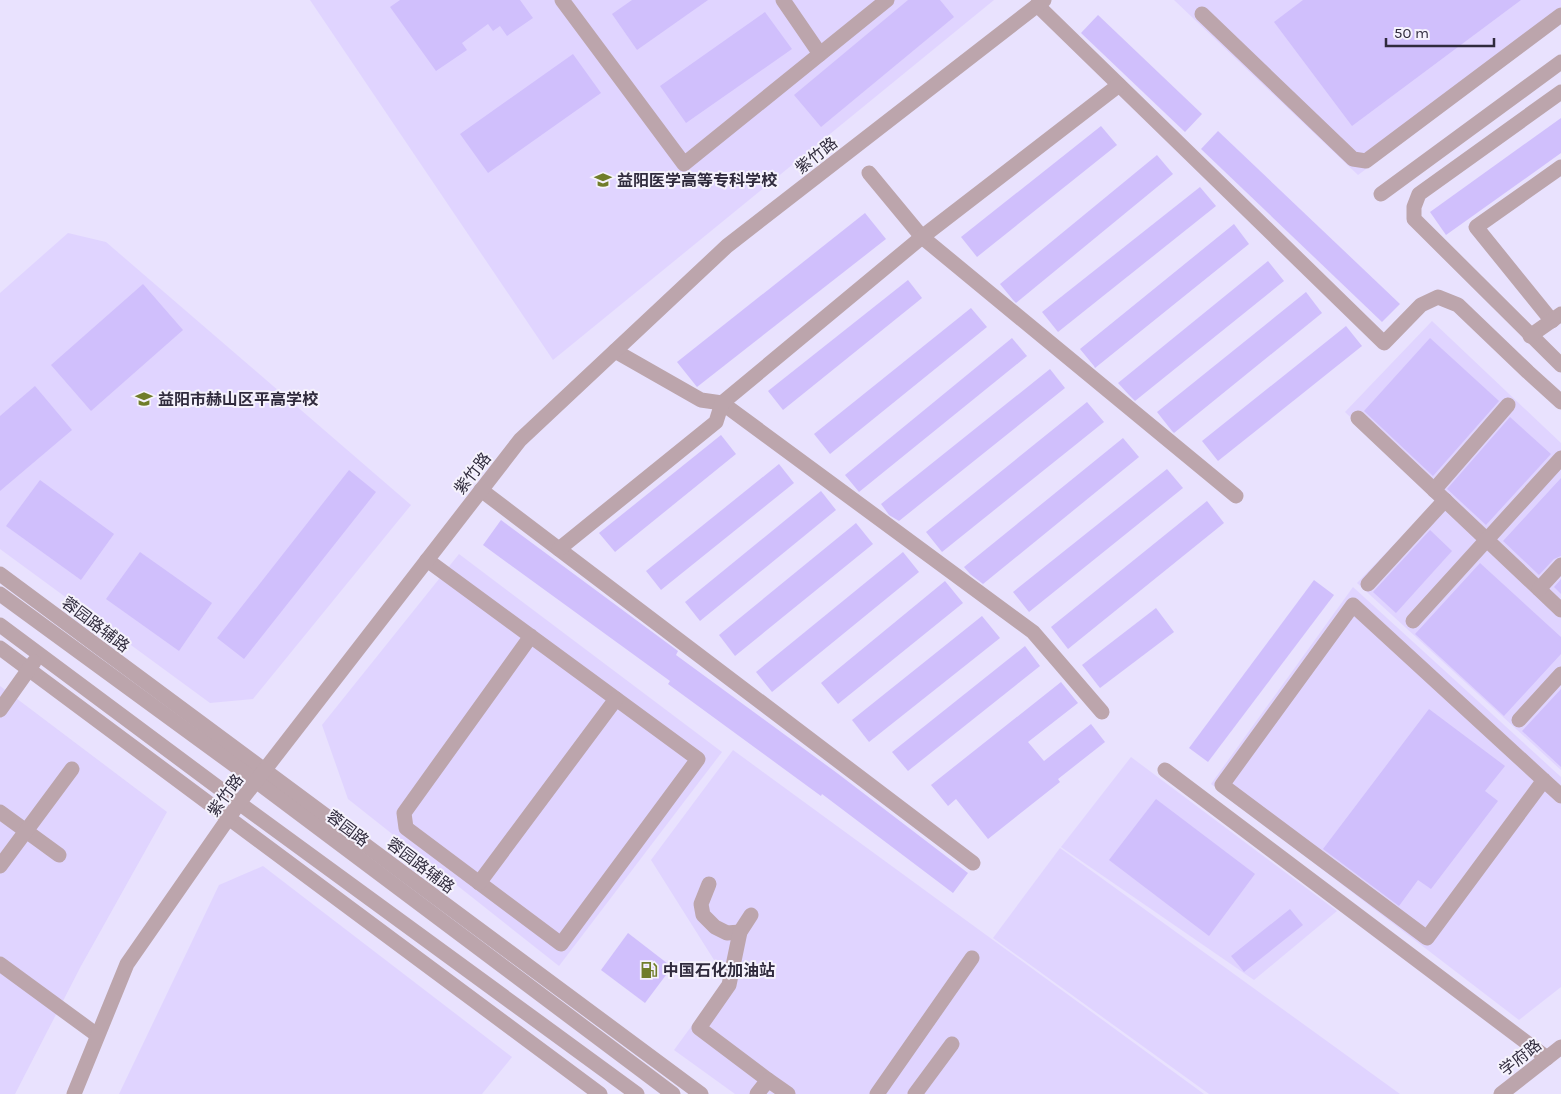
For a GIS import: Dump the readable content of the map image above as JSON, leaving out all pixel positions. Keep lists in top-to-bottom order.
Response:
{
  "streets": {
    "street": [
      "紫竹路",
      "蓉园路辅路",
      "蓉园路",
      "学府路"
    ]
  },
  "crossings": [
    ["紫竹路", "蓉园路辅路"],
    ["紫竹路", "蓉园路"],
    ["蓉园路辅路", "蓉园路"]
  ],
  "places": {
    "school or university": ["益阳医学高等专科学校", "益阳市赫山区平高学校"],
    "fuel station": ["中国石化加油站"]
  },
  "scale_bar": "50 m"
}
